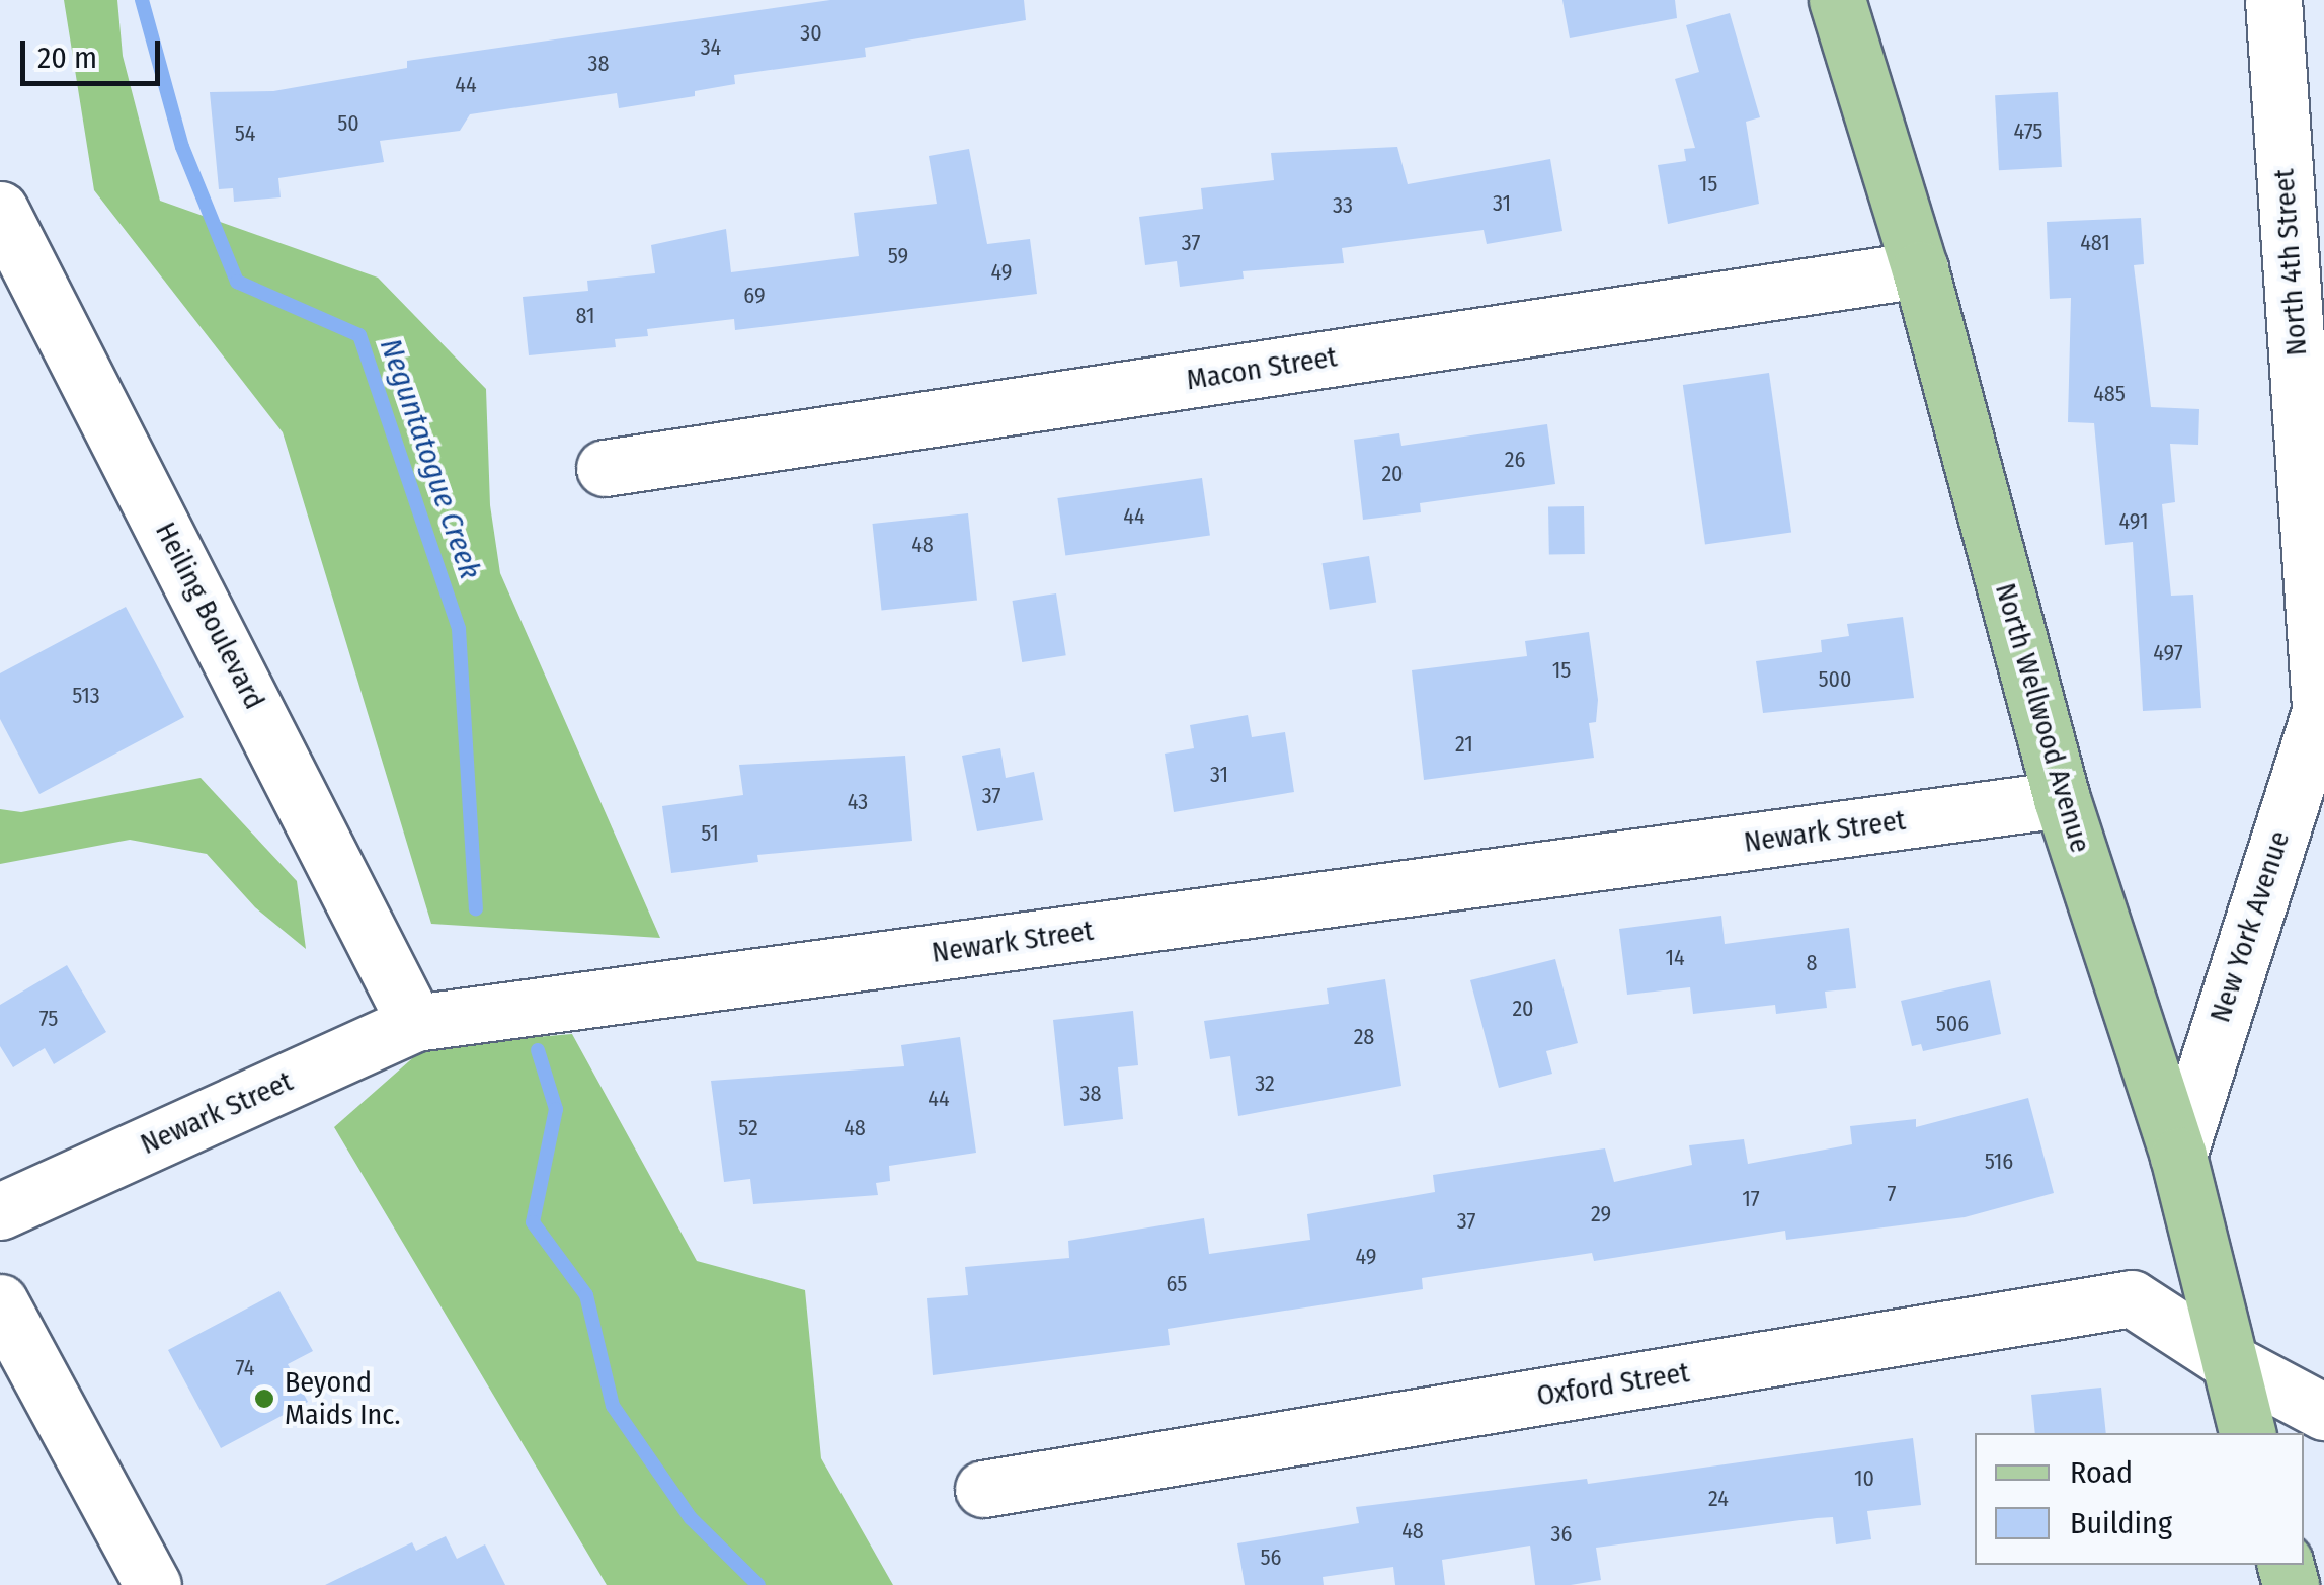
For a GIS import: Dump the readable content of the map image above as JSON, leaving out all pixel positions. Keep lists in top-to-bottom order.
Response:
{
  "streets": {
    "main road": ["North Wellwood Avenue"],
    "street": [
      "North 4th Street",
      "Macon Street",
      "Heiling Boulevard",
      "Newark Street",
      "New York Avenue",
      "Oxford Street"
    ]
  },
  "crossings": [
    ["North 4th Street", "New York Avenue"],
    ["Macon Street", "North Wellwood Avenue"],
    ["Heiling Boulevard", "Newark Street"],
    ["North Wellwood Avenue", "Newark Street"],
    ["North Wellwood Avenue", "New York Avenue"],
    ["North Wellwood Avenue", "Oxford Street"]
  ],
  "water": ["Neguntatogue Creek"],
  "places": ["Beyond Maids Inc."],
  "house_numbers": [
    "30",
    "34",
    "38",
    "44",
    "50",
    "475",
    "54",
    "15",
    "31",
    "33",
    "37",
    "481",
    "59",
    "49",
    "69",
    "81",
    "485",
    "26",
    "20",
    "44",
    "491",
    "48",
    "497",
    "15",
    "500",
    "513",
    "21",
    "31",
    "37",
    "43",
    "51",
    "14",
    "8",
    "20",
    "75",
    "506",
    "28",
    "32",
    "38",
    "44",
    "52",
    "48",
    "516",
    "7",
    "17",
    "29",
    "37",
    "49",
    "65",
    "74",
    "10",
    "24",
    "48",
    "36",
    "56"
  ],
  "legend": ["Road", "Building"],
  "scale_bar": "20 m"
}
